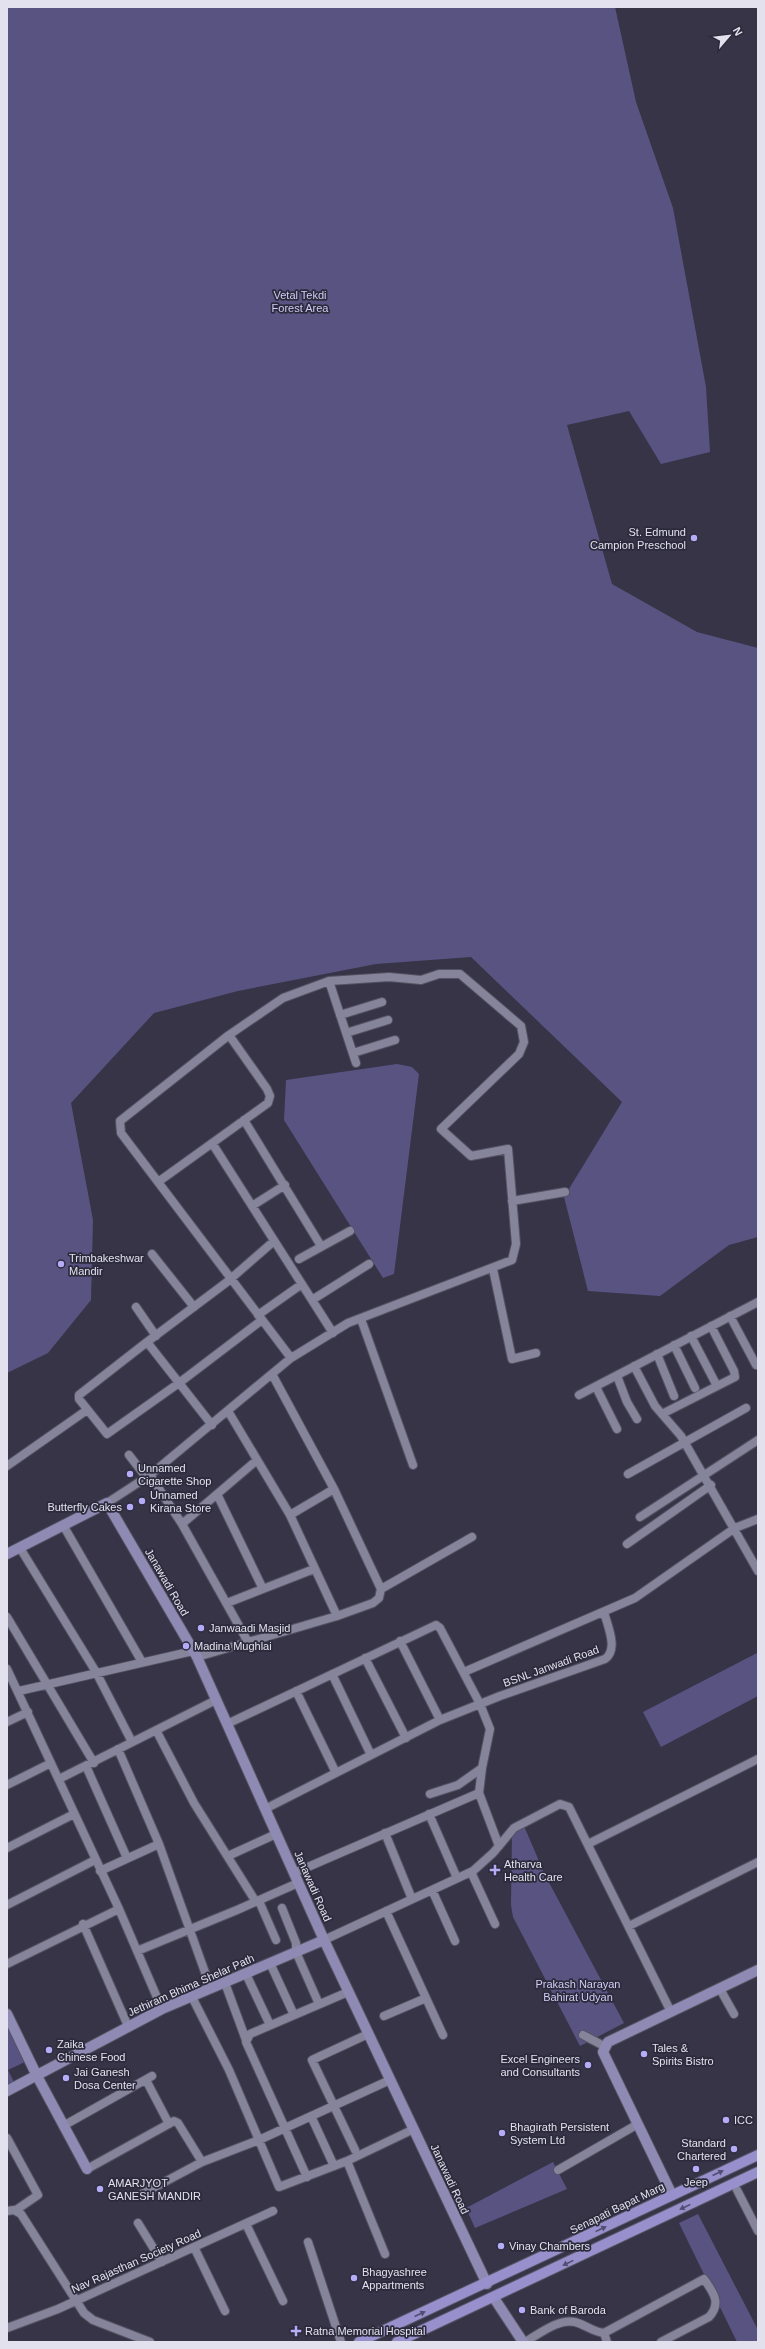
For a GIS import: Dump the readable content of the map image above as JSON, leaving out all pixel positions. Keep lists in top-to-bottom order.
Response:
{
  "streets": {
    "main road": ["Senapati Bapat Marg"],
    "street": [
      "Janawadi Road",
      "BSNL Janwadi Road",
      "Jethiram Bhima Shelar Path",
      "Nav Rajasthan Society Road"
    ]
  },
  "crossings": [
    ["Janawadi Road", "Jethiram Bhima Shelar Path"],
    ["Janawadi Road", "Senapati Bapat Marg"]
  ],
  "parks": ["Vetal Tekdi Forest Area", "Prakash Narayan Bahirat Udyan"],
  "places": {
    "other": [
      "St. Edmund Campion Preschool",
      "Trimbakeshwar Mandir",
      "Unnamed Cigarette Shop",
      "Unnamed Kirana Store",
      "Butterfly Cakes",
      "Janwaadi Masjid",
      "Madina Mughlai",
      "Zaika Chinese Food",
      "Tales & Spirits Bistro",
      "Excel Engineers and Consultants",
      "Jai Ganesh Dosa Center",
      "ICC",
      "Bhagirath Persistent System Ltd",
      "Standard Chartered",
      "Jeep",
      "AMARJYOT GANESH MANDIR",
      "Vinay Chambers",
      "Bhagyashree Appartments",
      "Bank of Baroda"
    ],
    "health": ["Atharva Health Care", "Ratna Memorial Hospital"]
  },
  "north": "top right"
}
